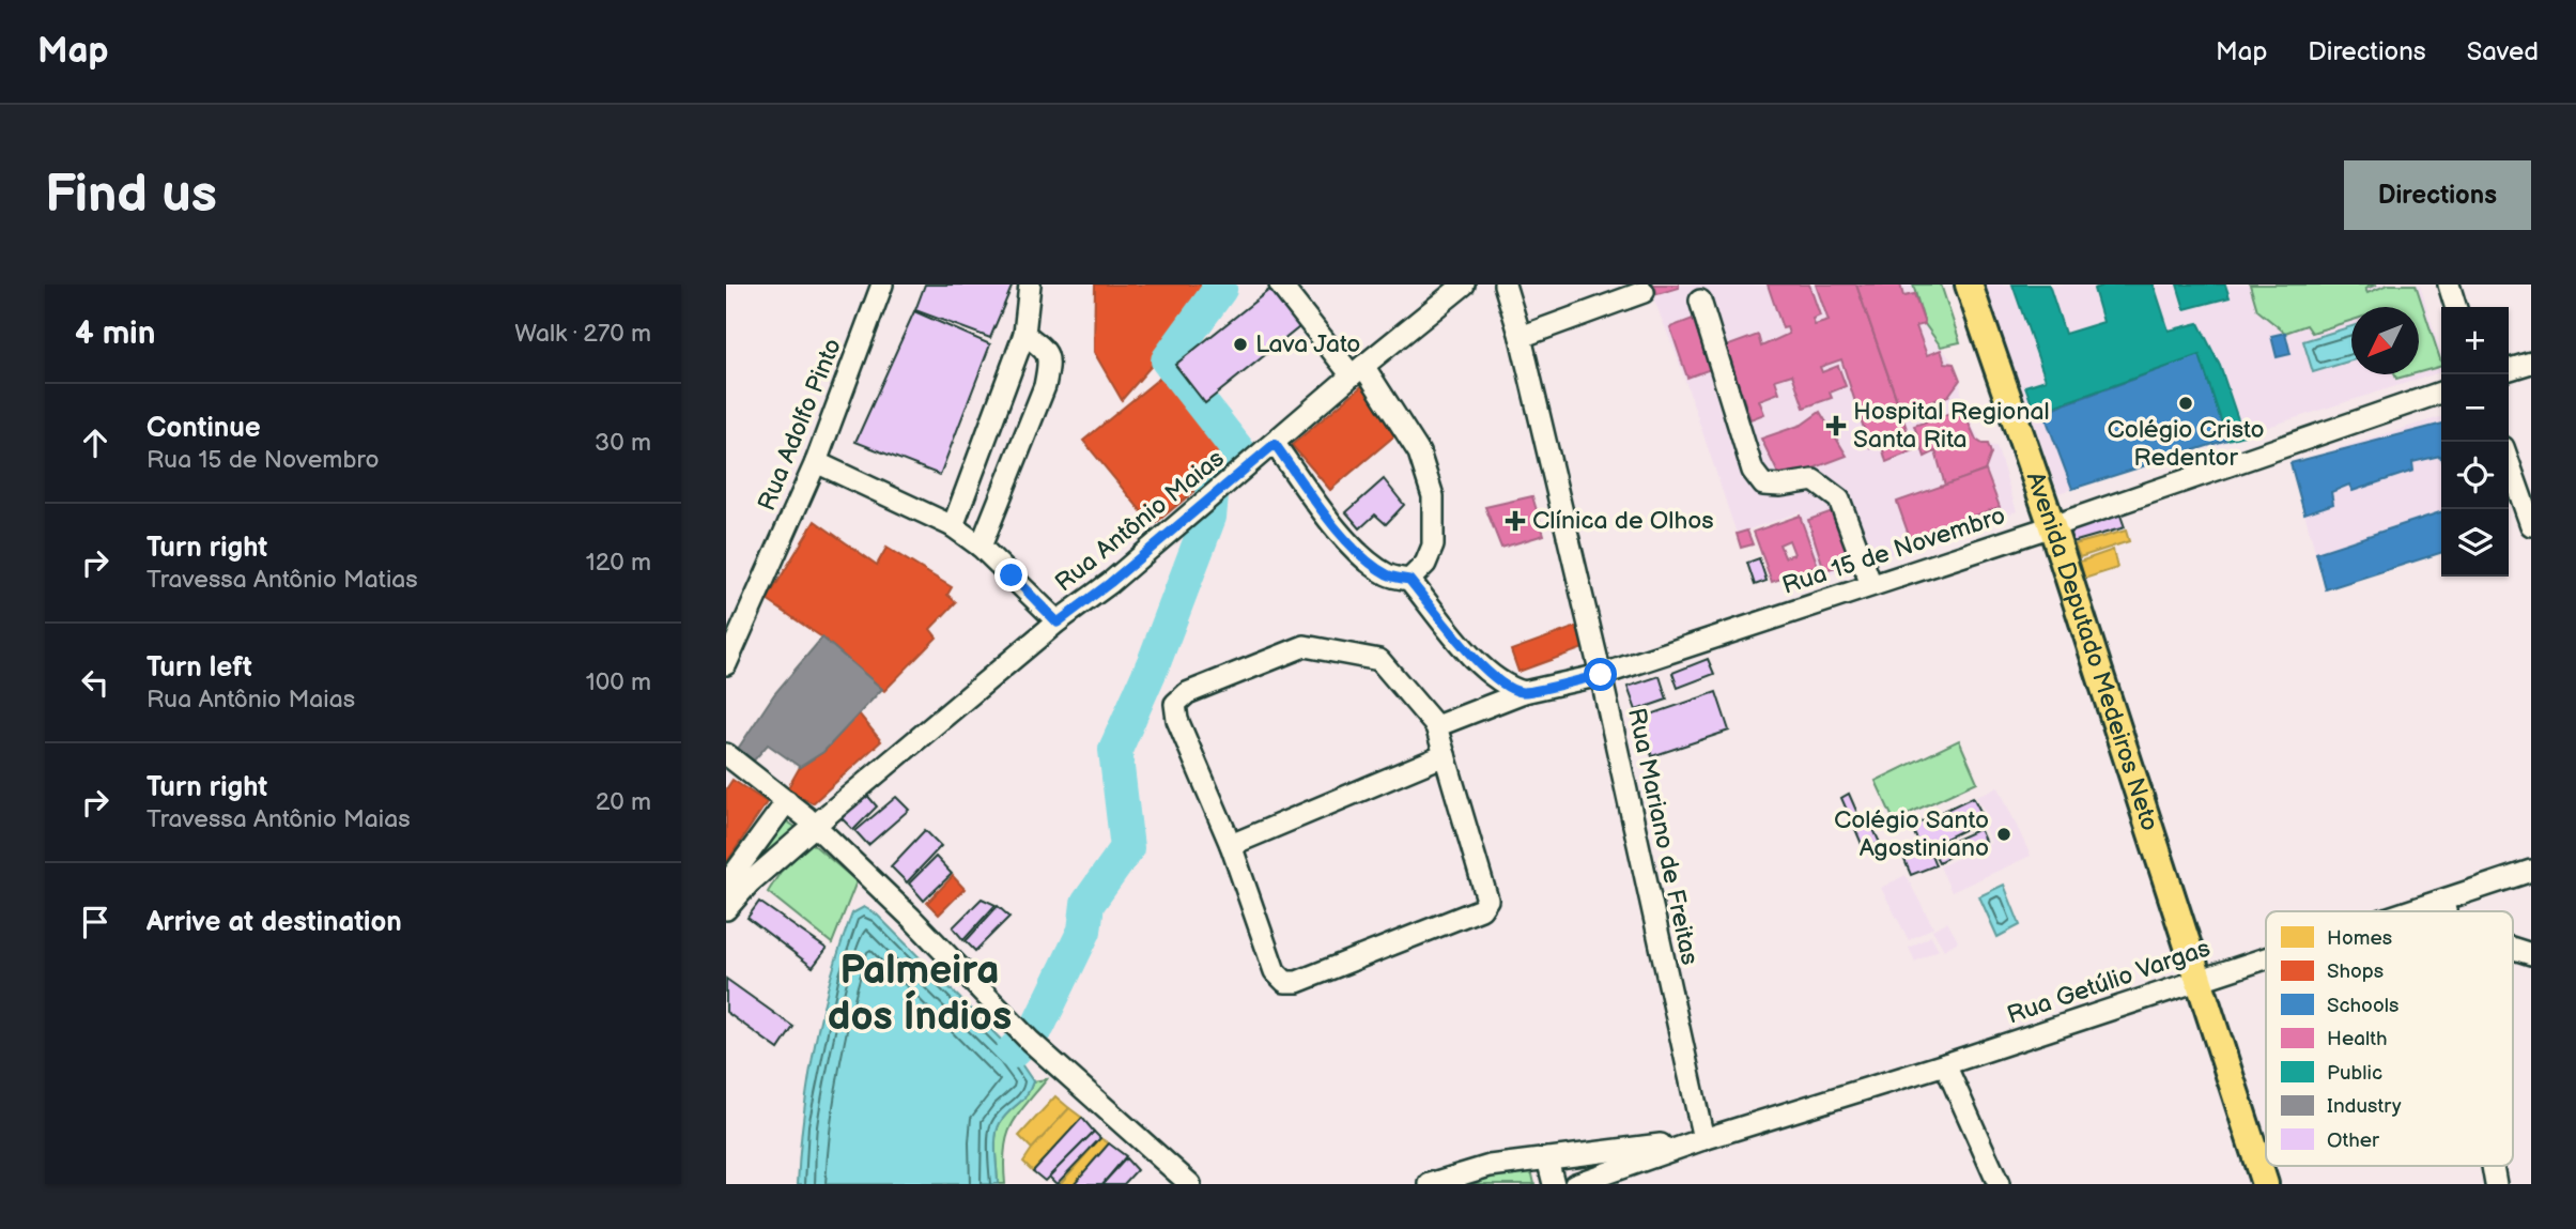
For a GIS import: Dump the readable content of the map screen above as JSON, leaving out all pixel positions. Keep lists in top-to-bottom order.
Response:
{
  "streets": {
    "main road": ["Avenida Deputado Medeiros Neto"],
    "street": [
      "Rua Adolfo Pinto",
      "Rua Antônio Maias",
      "Rua 15 de Novembro",
      "Rua Mariano de Freitas",
      "Rua Getúlio Vargas"
    ]
  },
  "crossings": [
    ["Rua 15 de Novembro", "Avenida Deputado Medeiros Neto"],
    ["Rua 15 de Novembro", "Rua Mariano de Freitas"],
    ["Avenida Deputado Medeiros Neto", "Rua Getúlio Vargas"],
    ["Rua Mariano de Freitas", "Rua Getúlio Vargas"]
  ],
  "districts": ["Palmeira dos Índios"],
  "places": {
    "other": ["Lava Jato", "Colégio Cristo Redentor", "Colégio Santo Agostiniano"],
    "health": ["Hospital Regional Santa Rita", "Clínica de Olhos"]
  },
  "legend": [
    "Homes",
    "Shops",
    "Schools",
    "Health",
    "Public",
    "Industry",
    "Other"
  ],
  "north": "bottom left",
  "page": {
    "header": "Map",
    "nav": ["Map", "Directions", "Saved"],
    "buttons": "Directions",
    "title": "Find us",
    "heading": ["4 min", "Walk · 270 m"],
    "map_buttons": ["+", "−"],
    "list": [
      ["Continue", "Rua 15 de Novembro", "30 m"],
      ["Turn right", "Travessa Antônio Matias", "120 m"],
      ["Turn left", "Rua Antônio Maias", "100 m"],
      ["Turn right", "Travessa Antônio Maias", "20 m"],
      "Arrive at destination"
    ]
  }
}
